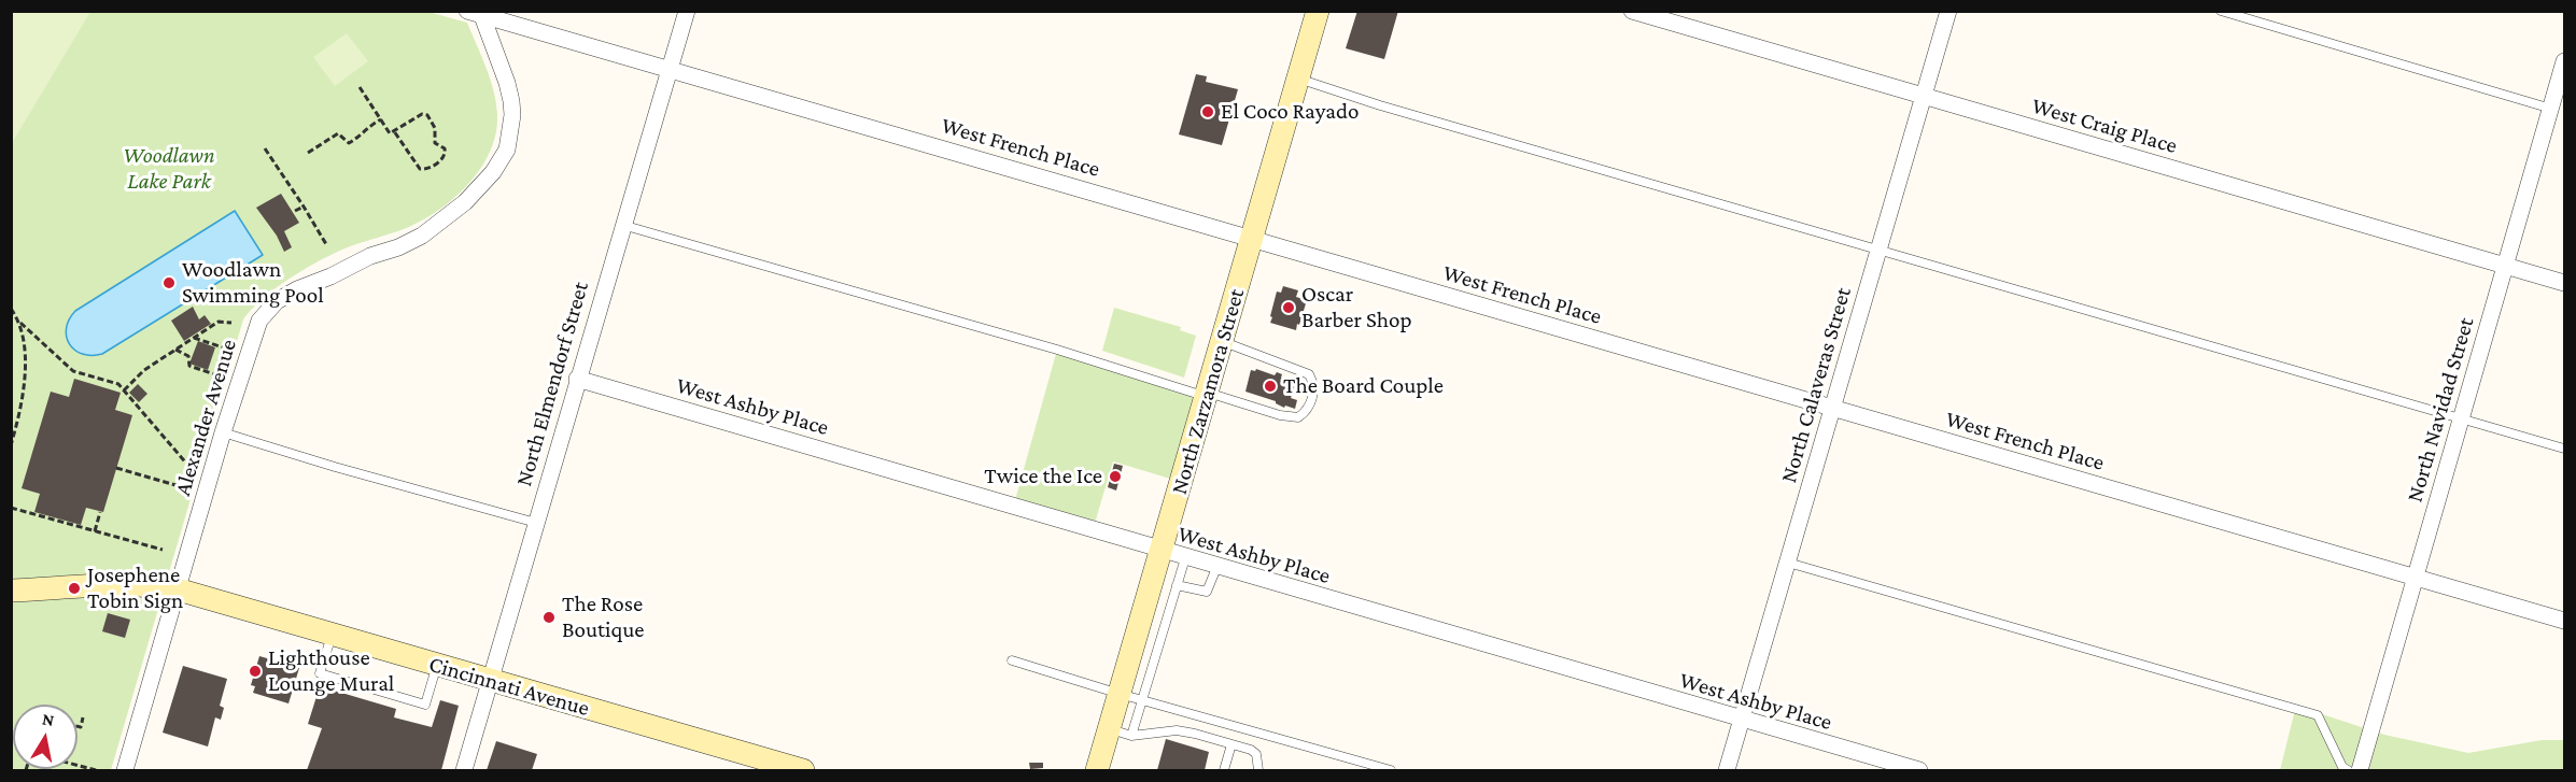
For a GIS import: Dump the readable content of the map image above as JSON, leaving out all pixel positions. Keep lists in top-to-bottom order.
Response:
{
  "streets": {
    "street": [
      "West Craig Place",
      "West French Place",
      "North Elmendorf Street",
      "North Calaveras Street",
      "North Zarzamora Street",
      "West Ashby Place",
      "North Navidad Street",
      "Alexander Avenue",
      "Cincinnati Avenue"
    ]
  },
  "crossings": [
    ["West Craig Place", "North Calaveras Street"],
    ["West Craig Place", "North Navidad Street"],
    ["West French Place", "North Elmendorf Street"],
    ["West French Place", "North Calaveras Street"],
    ["West French Place", "North Zarzamora Street"],
    ["West French Place", "North Navidad Street"],
    ["West French Place", "Alexander Avenue"],
    ["North Elmendorf Street", "West Ashby Place"],
    ["North Elmendorf Street", "Cincinnati Avenue"],
    ["North Calaveras Street", "West Ashby Place"],
    ["North Zarzamora Street", "West Ashby Place"],
    ["Alexander Avenue", "Cincinnati Avenue"]
  ],
  "parks": ["Woodlawn Lake Park"],
  "places": [
    "El Coco Rayado",
    "Woodlawn Swimming Pool",
    "Oscar Barber Shop",
    "The Board Couple",
    "Twice the Ice",
    "Josephene Tobin Sign",
    "The Rose Boutique",
    "Lighthouse Lounge Mural"
  ],
  "north": "top"
}
